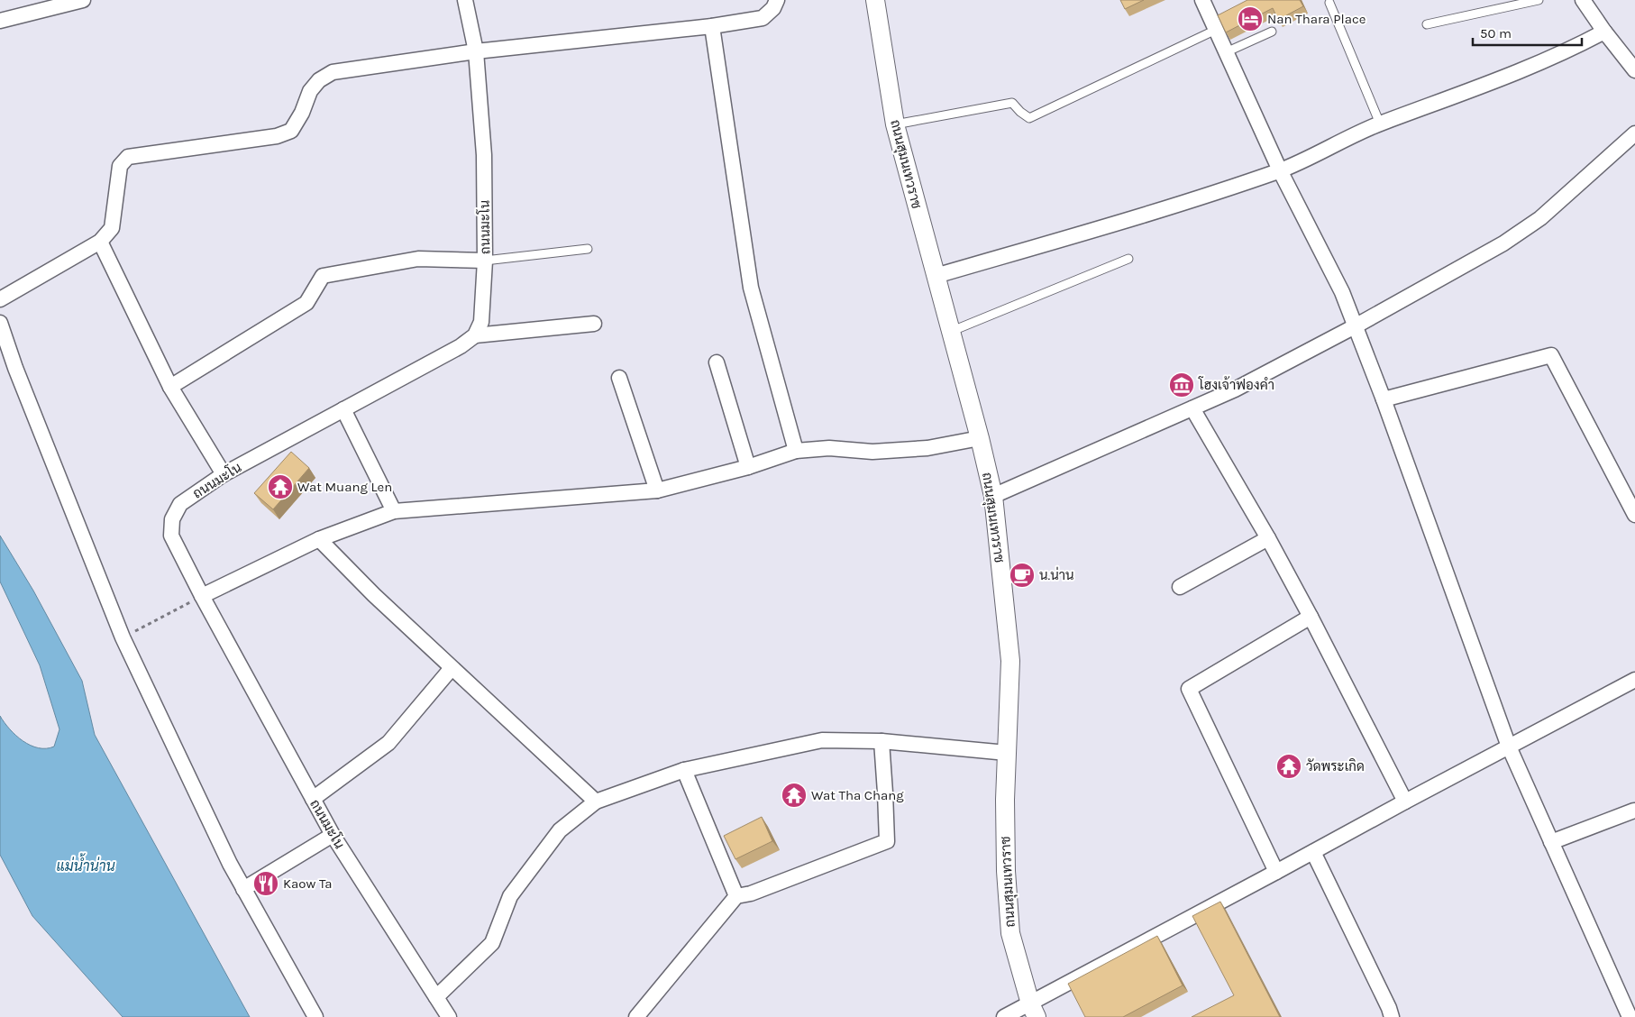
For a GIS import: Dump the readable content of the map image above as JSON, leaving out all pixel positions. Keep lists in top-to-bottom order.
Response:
{
  "streets": {
    "street": ["ถนนสุมนเทวราช", "ถนนมะโน"]
  },
  "water": ["แม่น้ำน่าน"],
  "places": {
    "hotel": ["Nan Thara Place"],
    "museum": ["โฮงเจ้าฟองคำ"],
    "temple": ["Wat Muang Len", "วัดพระเกิด", "Wat Tha Chang"],
    "cafe": ["น.น่าน"],
    "restaurant": ["Kaow Ta"]
  },
  "scale_bar": "50 m"
}
